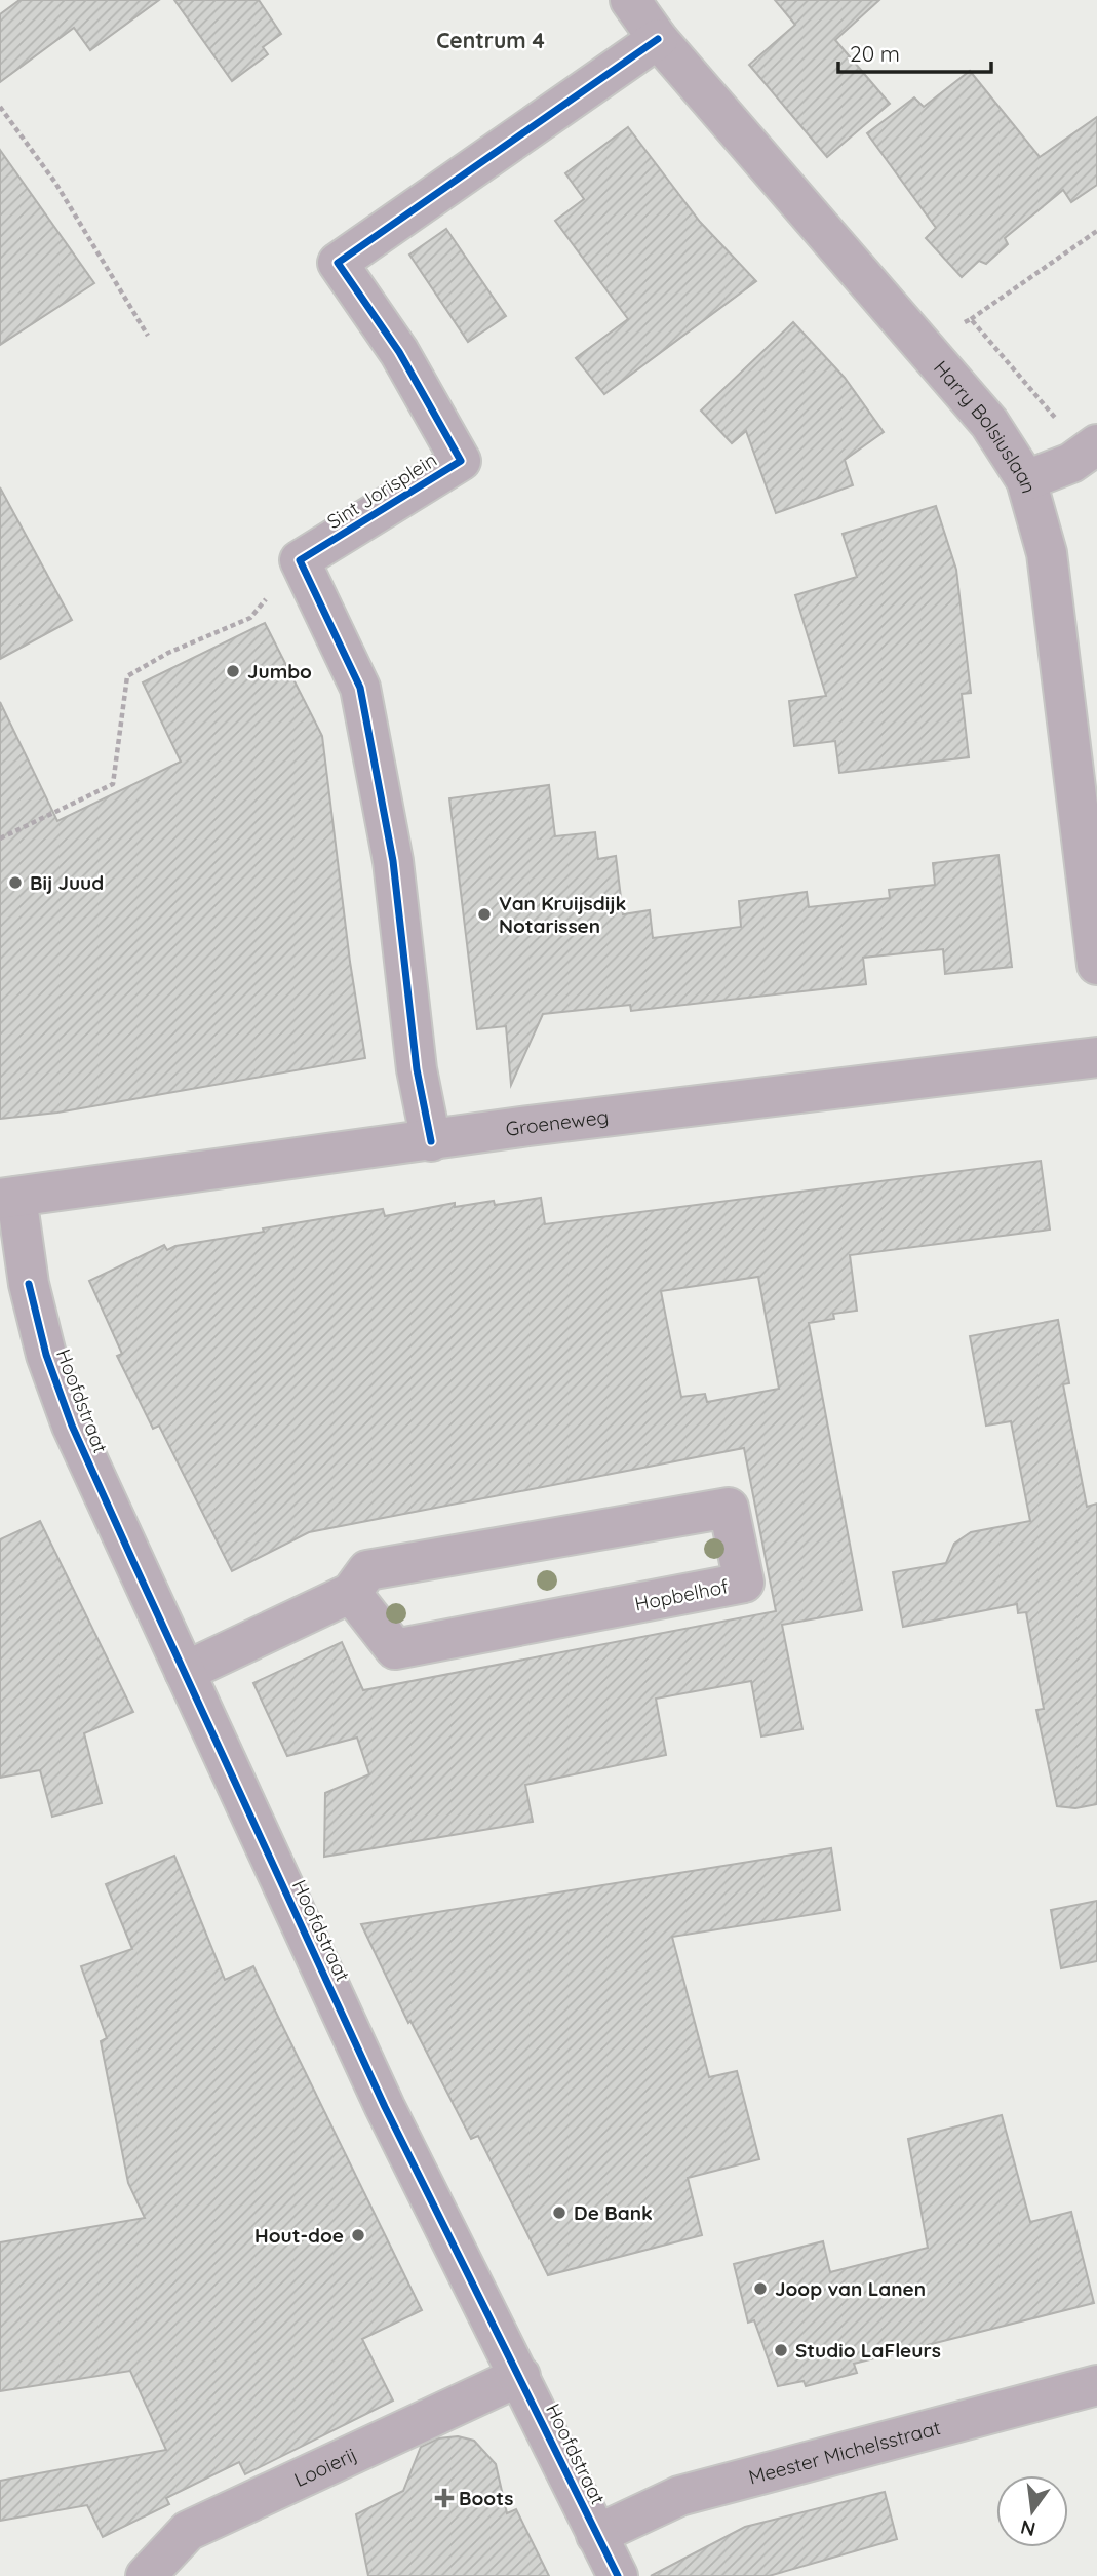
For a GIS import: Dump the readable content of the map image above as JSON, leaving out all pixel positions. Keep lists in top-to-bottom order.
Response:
{
  "streets": {
    "street": [
      "Harry Bolsiuslaan",
      "Sint Jorisplein",
      "Groeneweg",
      "Hoofdstraat",
      "Hopbelhof",
      "Meester Michelsstraat",
      "Looierij"
    ]
  },
  "crossings": [
    ["Harry Bolsiuslaan", "Sint Jorisplein"],
    ["Groeneweg", "Hoofdstraat"],
    ["Hoofdstraat", "Hopbelhof"],
    ["Hoofdstraat", "Meester Michelsstraat"],
    ["Hoofdstraat", "Looierij"]
  ],
  "districts": ["Centrum 4"],
  "places": {
    "other": [
      "Jumbo",
      "Bij Juud",
      "Van Kruijsdijk Notarissen",
      "De Bank",
      "Hout-doe",
      "Joop van Lanen",
      "Studio LaFleurs"
    ],
    "health": ["Boots"]
  },
  "scale_bar": "20 m",
  "north": "bottom"
}
